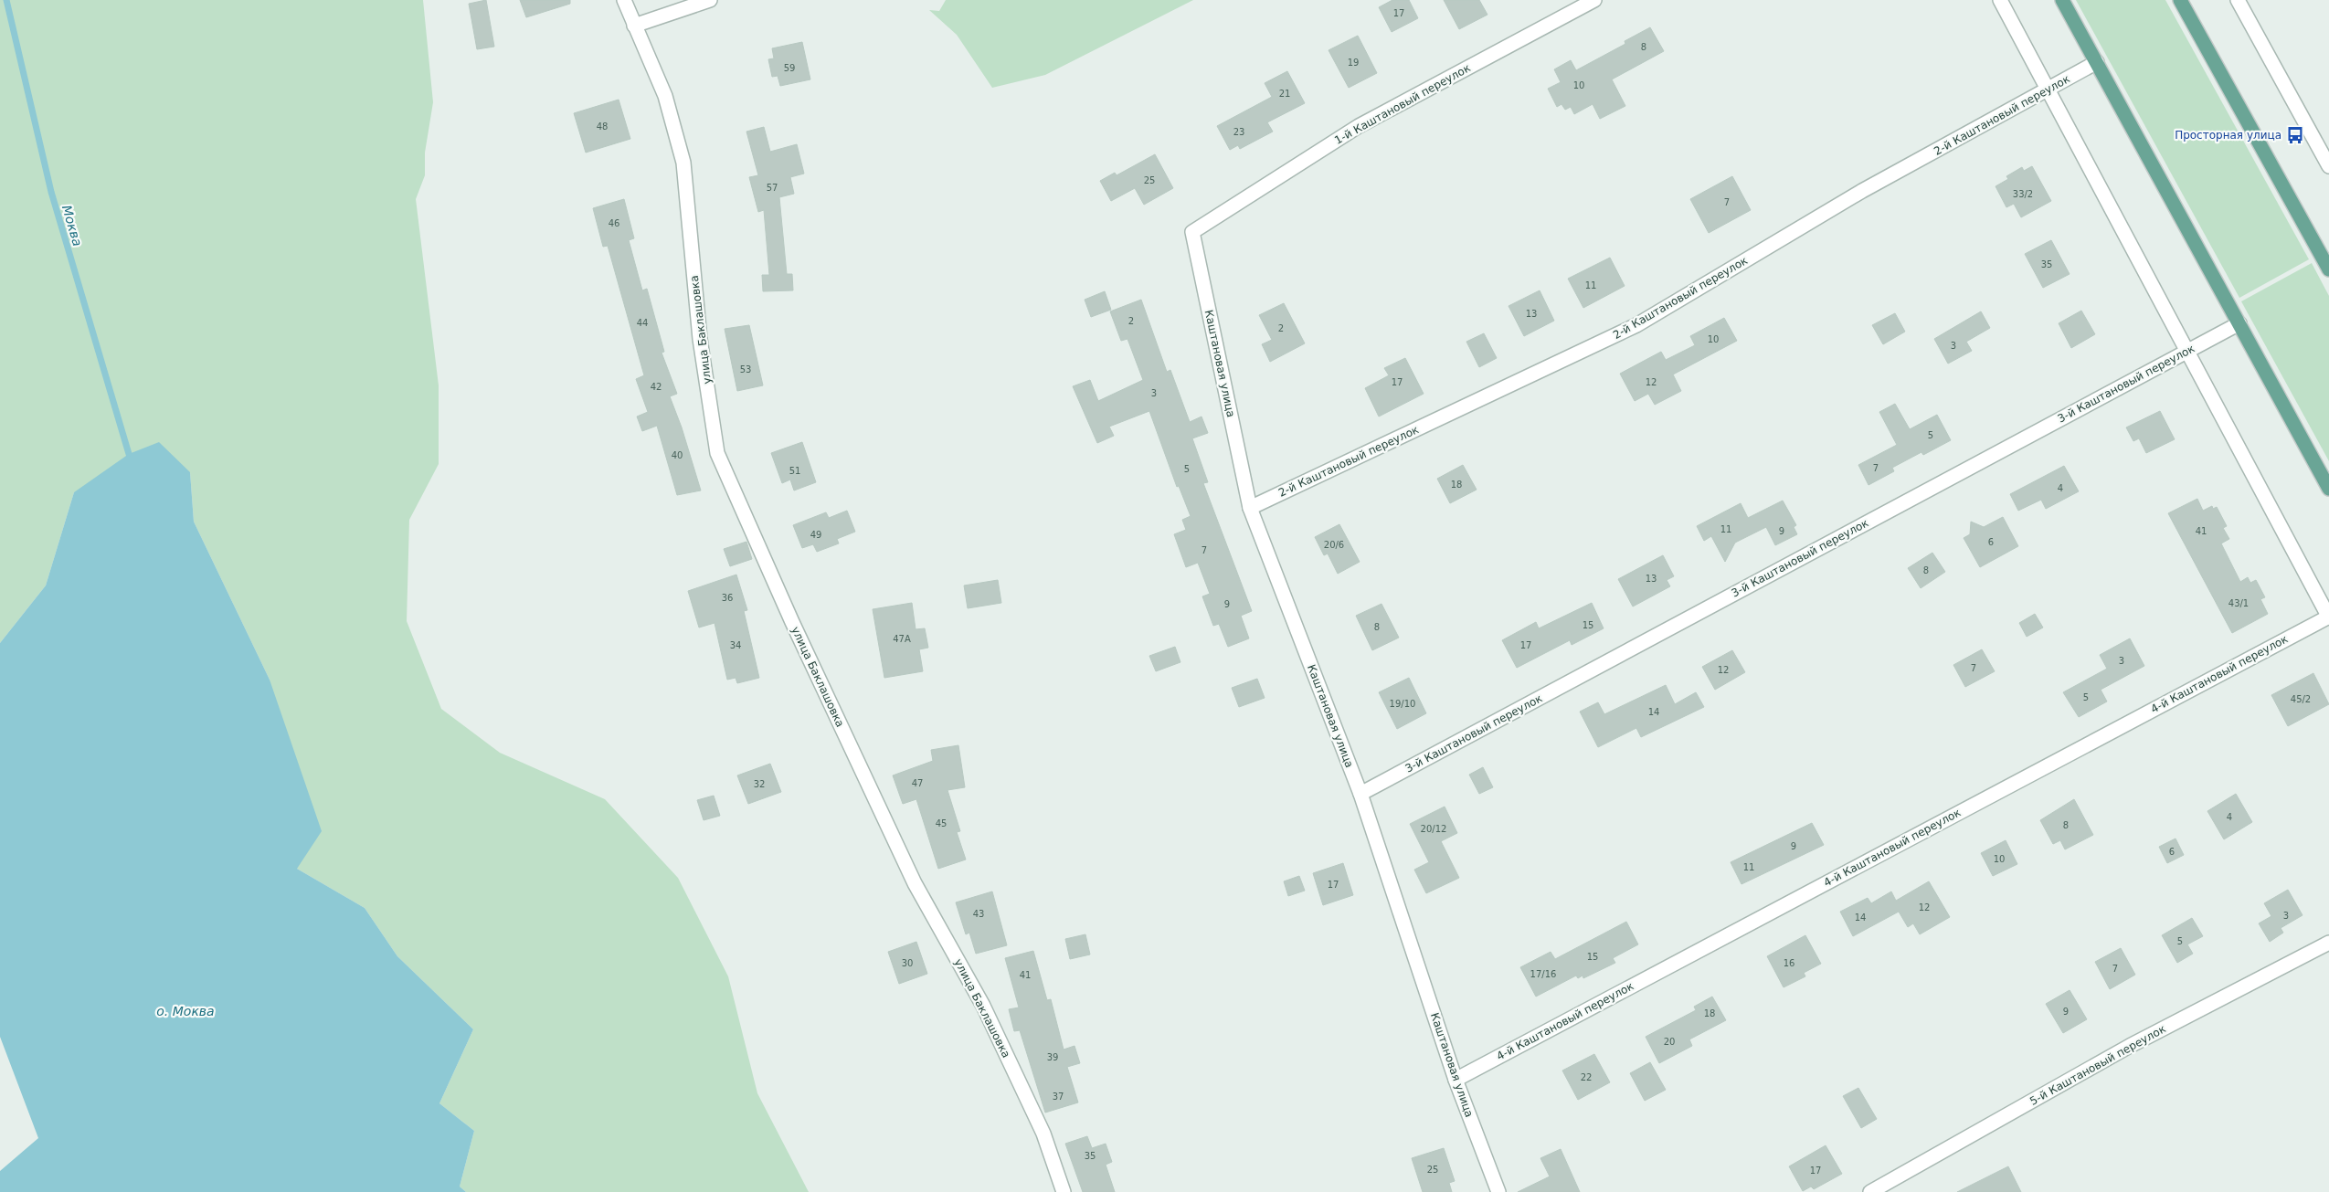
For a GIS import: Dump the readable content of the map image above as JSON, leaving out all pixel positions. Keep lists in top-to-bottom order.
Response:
{
  "streets": {
    "street": [
      "1-й Каштановый переулок",
      "2-й Каштановый переулок",
      "улица Баклашовка",
      "Каштановая улица",
      "3-й Каштановый переулок",
      "4-й Каштановый переулок",
      "5-й Каштановый переулок"
    ]
  },
  "crossings": [
    ["1-й Каштановый переулок", "Каштановая улица"],
    ["2-й Каштановый переулок", "Каштановая улица"],
    ["Каштановая улица", "3-й Каштановый переулок"],
    ["Каштановая улица", "4-й Каштановый переулок"]
  ],
  "water": ["Моква", "о. Моква"],
  "places": {
    "bus stop": ["Просторная улица"]
  },
  "house_numbers": [
    "17",
    "8",
    "19",
    "59",
    "10",
    "21",
    "48",
    "23",
    "25",
    "57",
    "33/2",
    "7",
    "46",
    "35",
    "11",
    "13",
    "2",
    "44",
    "2",
    "10",
    "3",
    "53",
    "17",
    "12",
    "42",
    "3",
    "5",
    "40",
    "7",
    "5",
    "51",
    "18",
    "4",
    "11",
    "9",
    "41",
    "49",
    "6",
    "20/6",
    "7",
    "8",
    "13",
    "36",
    "43/1",
    "9",
    "15",
    "8",
    "47А",
    "34",
    "17",
    "3",
    "7",
    "12",
    "5",
    "45/2",
    "19/10",
    "14",
    "47",
    "32",
    "4",
    "45",
    "8",
    "20/12",
    "9",
    "6",
    "10",
    "11",
    "17",
    "12",
    "43",
    "3",
    "14",
    "5",
    "15",
    "30",
    "16",
    "7",
    "17/16",
    "41",
    "9",
    "18",
    "20",
    "39",
    "22",
    "37",
    "35",
    "25",
    "17"
  ]
}
